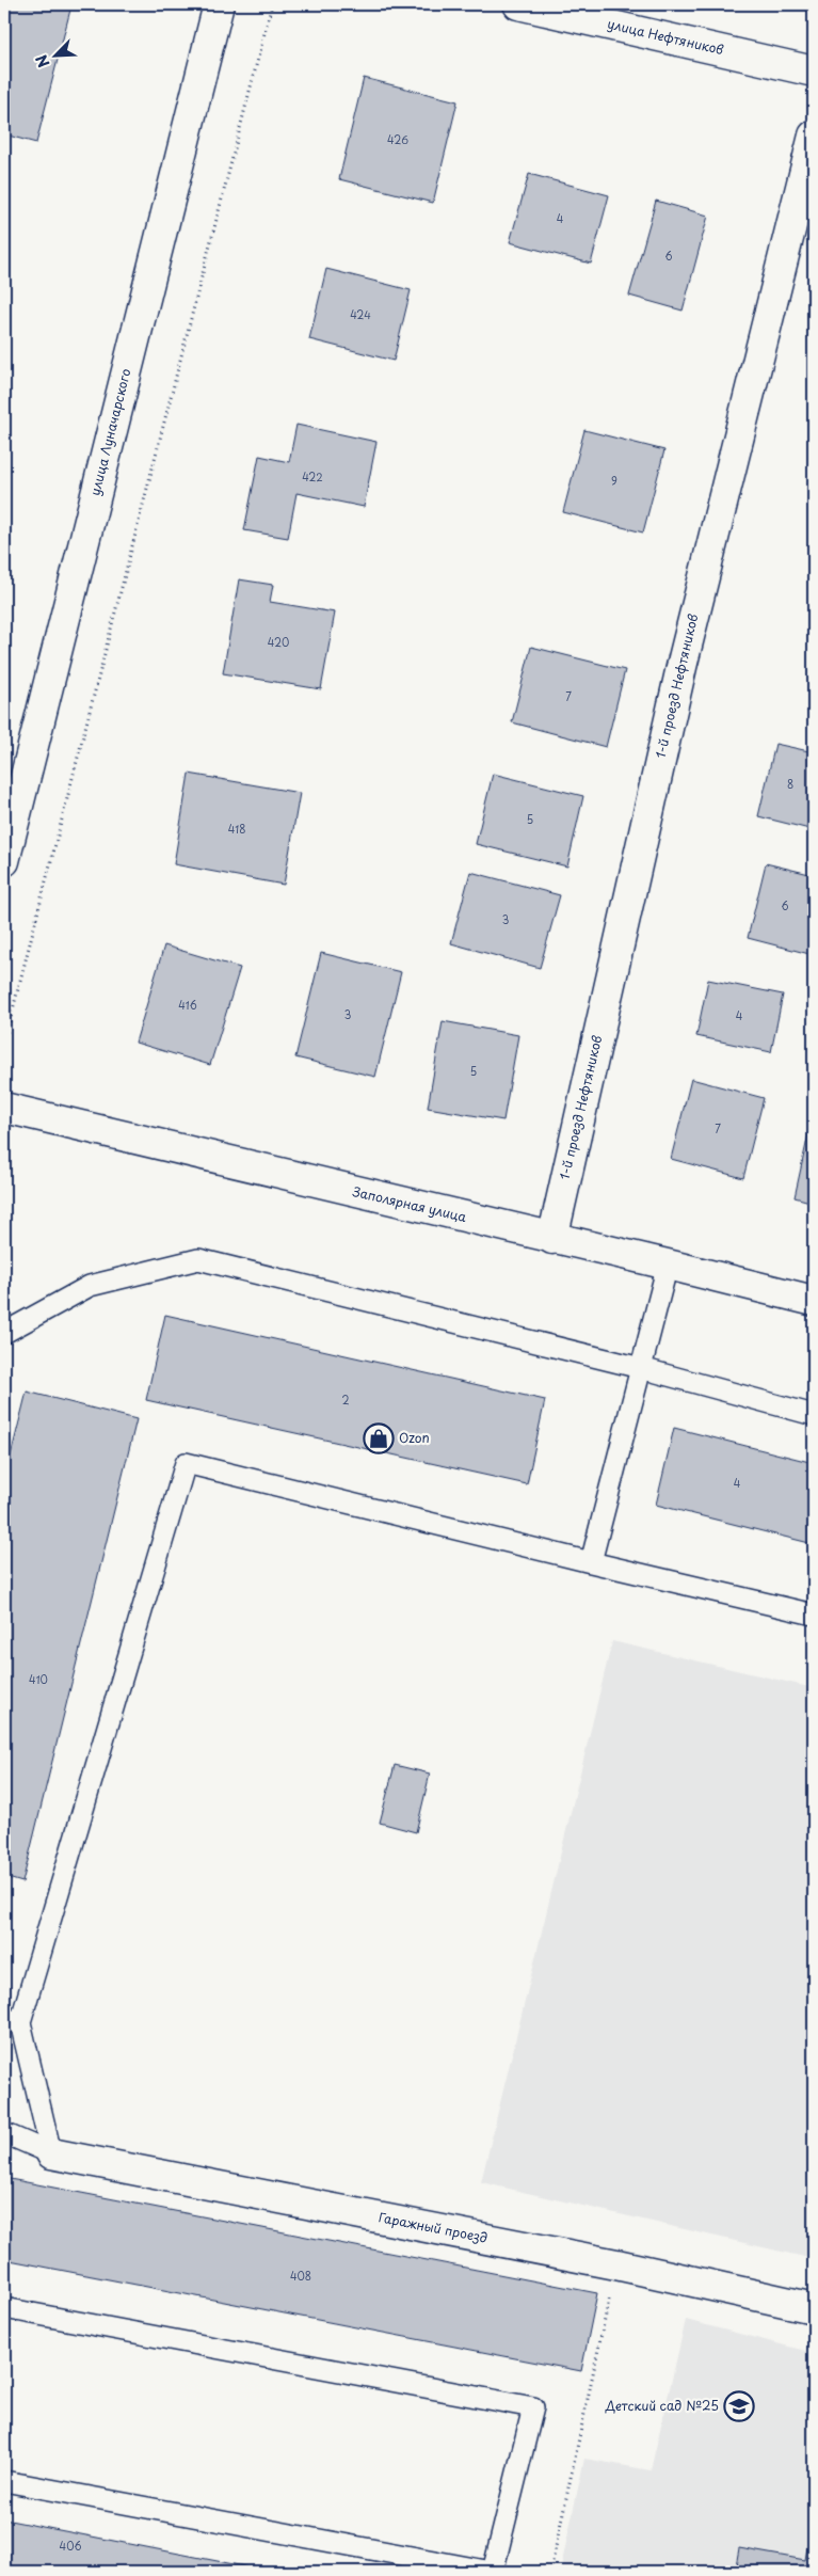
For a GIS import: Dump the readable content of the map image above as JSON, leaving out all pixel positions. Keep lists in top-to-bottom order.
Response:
{
  "streets": {
    "street": [
      "улица Нефтяников",
      "улица Луначарского",
      "1-й проезд Нефтяников",
      "Заполярная улица",
      "Гаражный проезд"
    ]
  },
  "crossings": [
    ["1-й проезд Нефтяников", "Заполярная улица"]
  ],
  "places": {
    "shop": ["Ozon"],
    "school or university": ["Детский сад №25"]
  },
  "house_numbers": [
    "426",
    "4",
    "6",
    "424",
    "422",
    "9",
    "420",
    "7",
    "8",
    "5",
    "418",
    "6",
    "3",
    "416",
    "3",
    "4",
    "5",
    "7",
    "2",
    "4",
    "410",
    "408",
    "406"
  ],
  "north": "bottom left"
}
